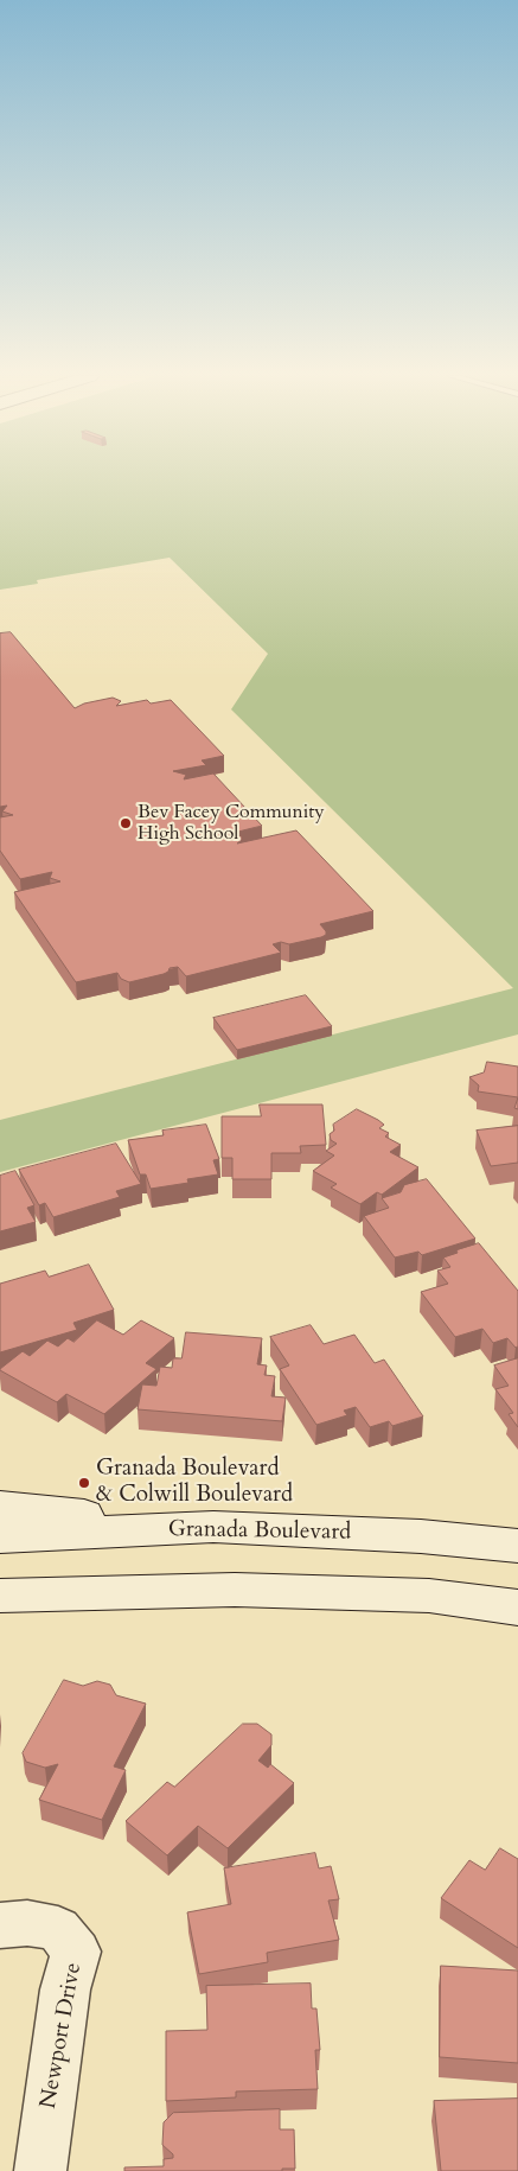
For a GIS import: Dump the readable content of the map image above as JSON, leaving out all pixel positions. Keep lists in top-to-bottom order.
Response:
{
  "streets": {
    "main road": ["Granada Boulevard"],
    "street": ["Newport Drive"]
  },
  "places": ["Bev Facey Community High School", "Granada Boulevard & Colwill Boulevard"]
}
